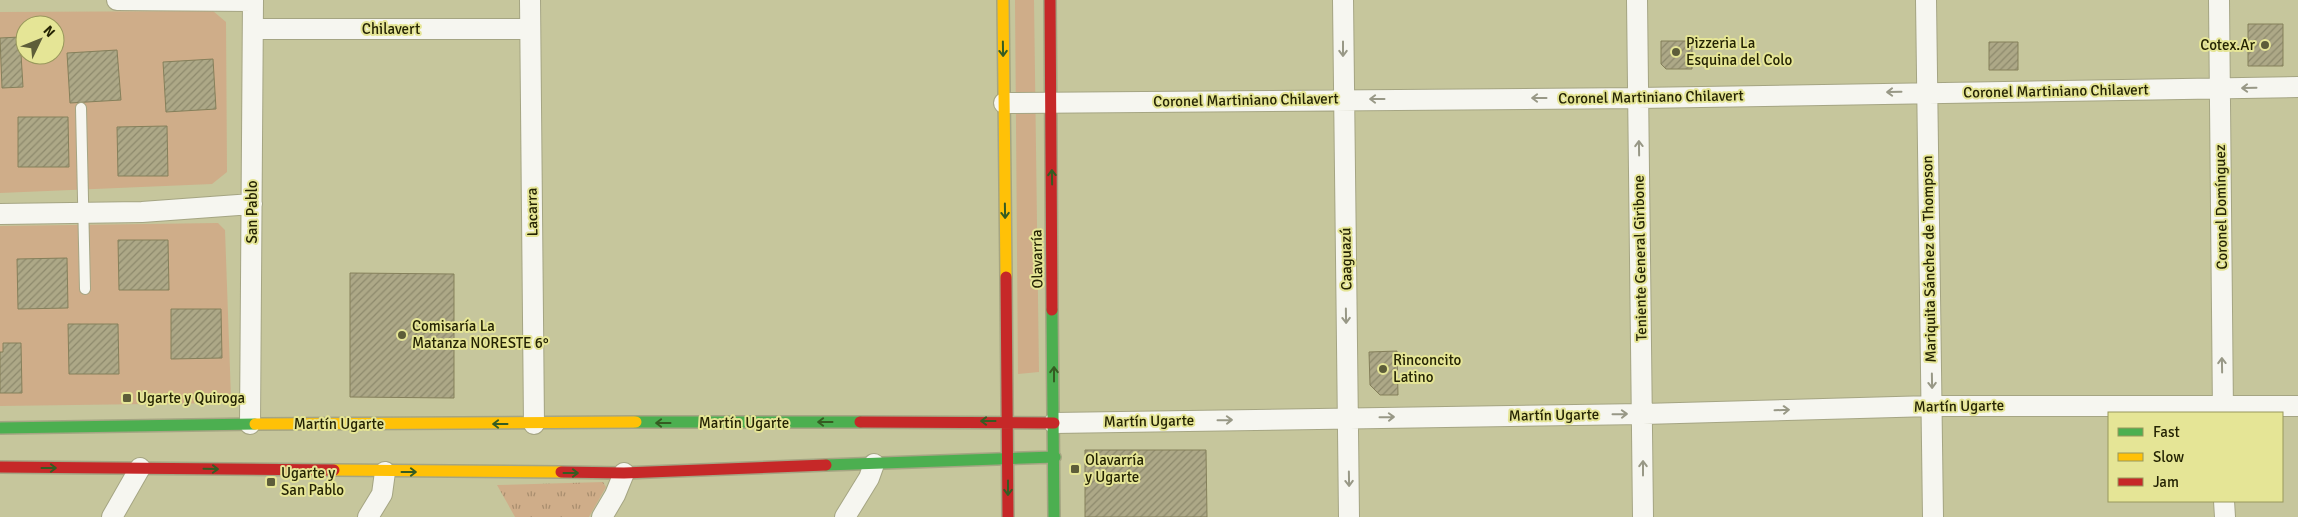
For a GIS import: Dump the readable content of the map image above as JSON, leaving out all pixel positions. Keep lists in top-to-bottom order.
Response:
{
  "streets": {
    "street": [
      "Chilavert",
      "Coronel Martiniano Chilavert",
      "Coronel Domínguez",
      "San Pablo",
      "Lacarra",
      "Teniente General Giribone",
      "Olavarría",
      "Caaguazú",
      "Mariquita Sánchez de Thompson",
      "Martín Ugarte"
    ]
  },
  "crossings": [
    ["Chilavert", "San Pablo"],
    ["Chilavert", "Lacarra"],
    ["Coronel Martiniano Chilavert", "Coronel Domínguez"],
    ["Coronel Martiniano Chilavert", "Teniente General Giribone"],
    ["Coronel Martiniano Chilavert", "Olavarría"],
    ["Coronel Martiniano Chilavert", "Caaguazú"],
    ["Coronel Martiniano Chilavert", "Mariquita Sánchez de Thompson"],
    ["Coronel Domínguez", "Martín Ugarte"],
    ["San Pablo", "Martín Ugarte"],
    ["Lacarra", "Martín Ugarte"],
    ["Teniente General Giribone", "Martín Ugarte"],
    ["Olavarría", "Martín Ugarte"],
    ["Caaguazú", "Martín Ugarte"],
    ["Mariquita Sánchez de Thompson", "Martín Ugarte"]
  ],
  "one_way": [
    "Coronel Martiniano Chilavert",
    "Coronel Domínguez",
    "Teniente General Giribone",
    "Caaguazú",
    "Mariquita Sánchez de Thompson"
  ],
  "places": {
    "other": [
      "Cotex.Ar",
      "Pizzeria La Esquina del Colo",
      "Comisaría La Matanza NORESTE 6°",
      "Rinconcito Latino"
    ],
    "transit": ["Ugarte y Quiroga", "Olavarría y Ugarte", "Ugarte y San Pablo"]
  },
  "legend": ["Fast", "Slow", "Jam"],
  "north": "top right"
}
